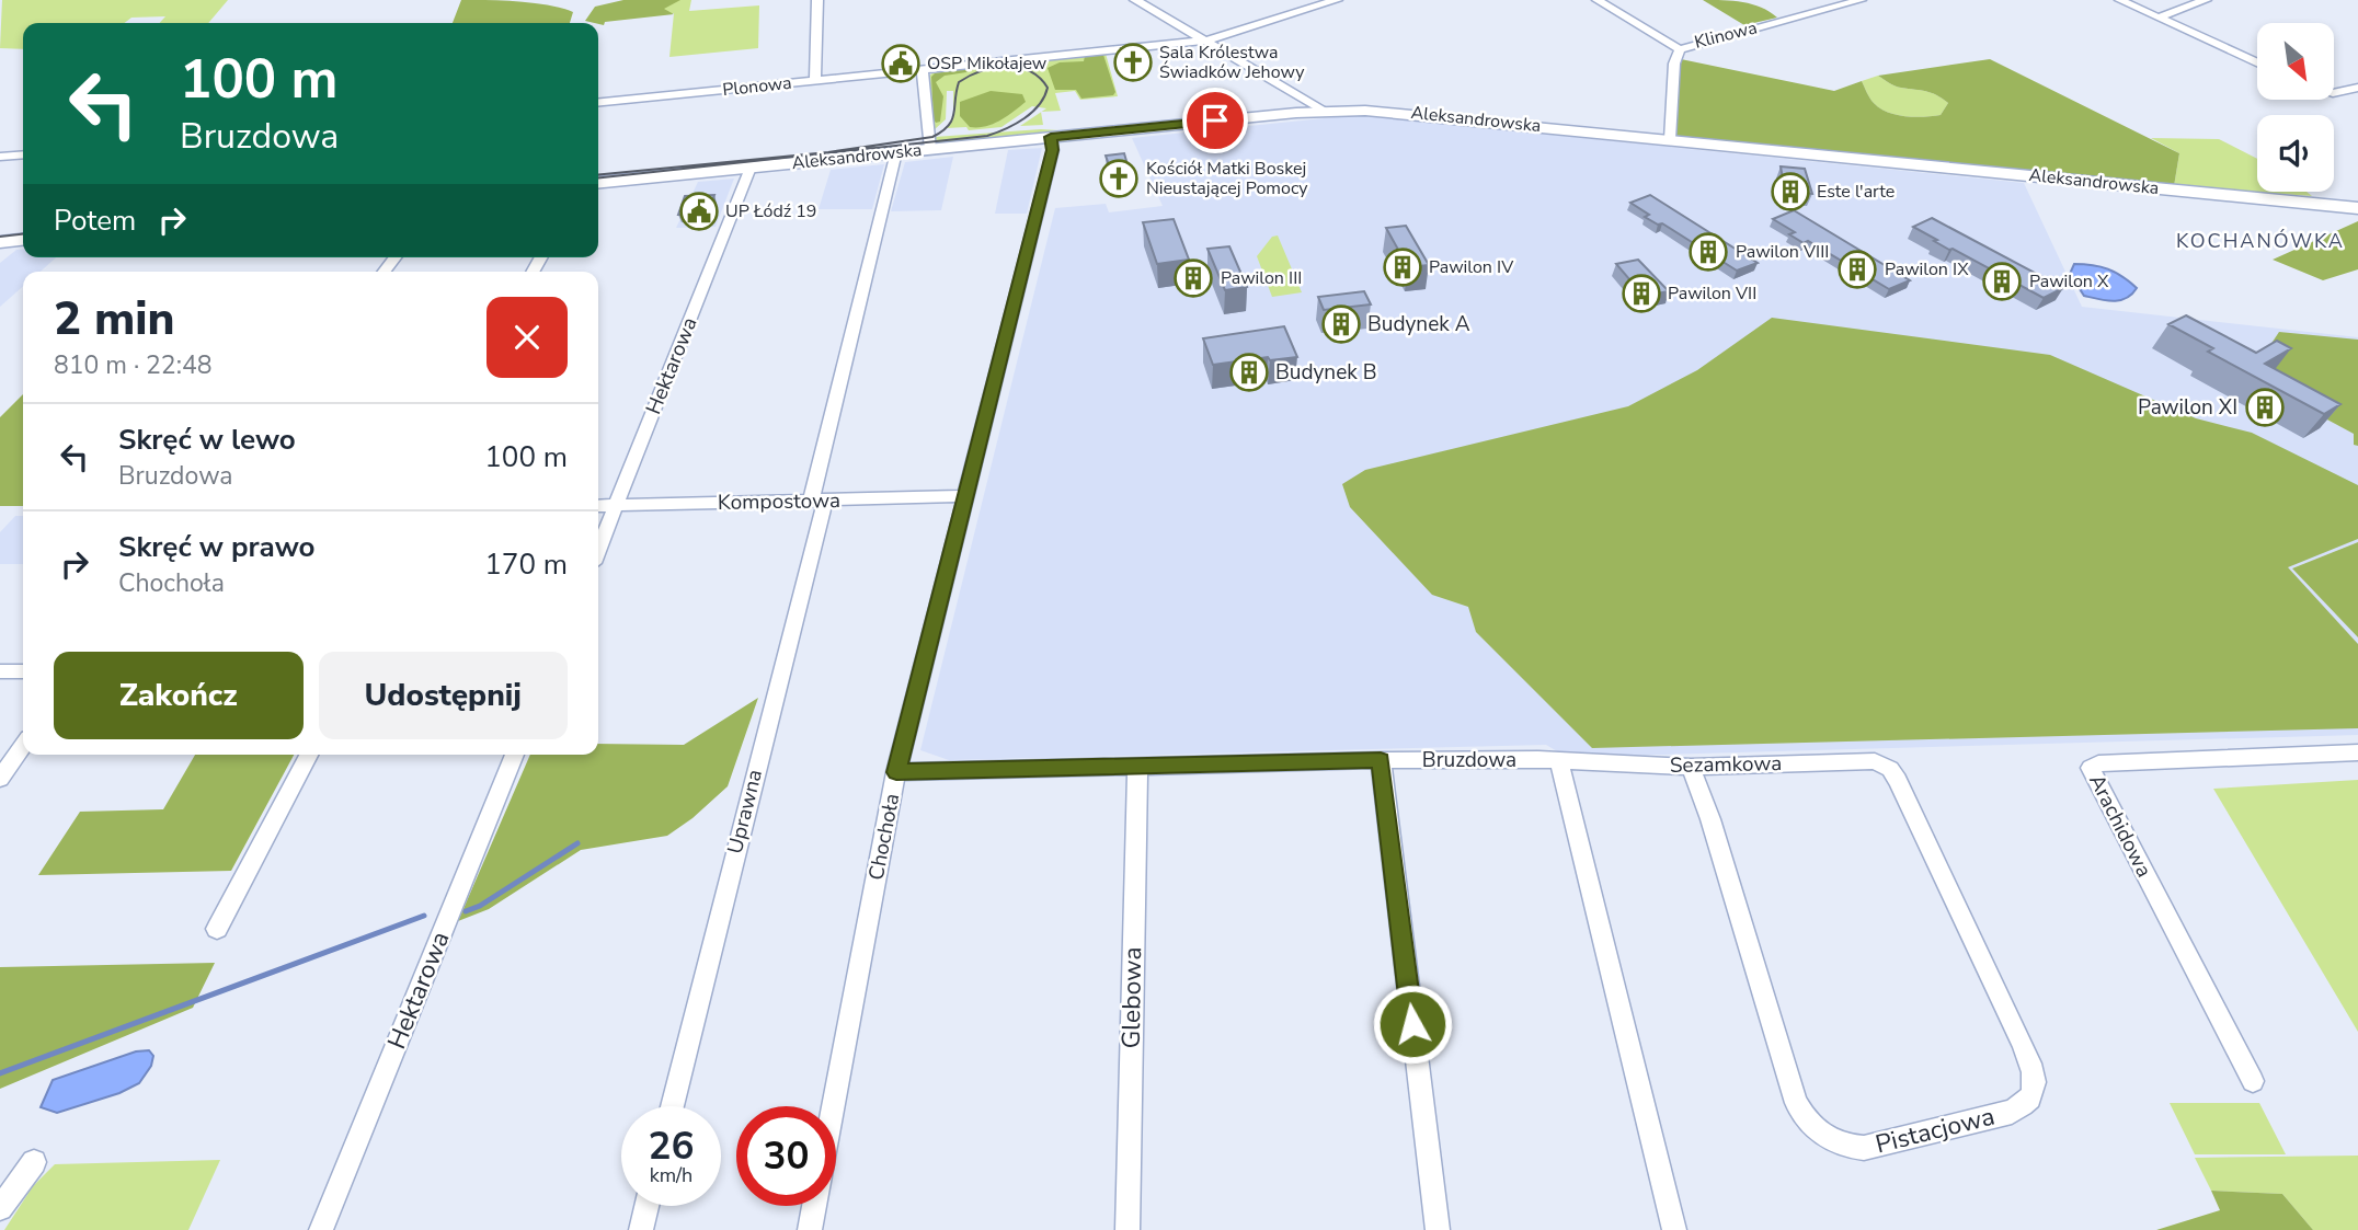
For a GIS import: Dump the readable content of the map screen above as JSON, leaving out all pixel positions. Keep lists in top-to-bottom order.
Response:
{
  "streets": {
    "main road": ["Aleksandrowska"],
    "street": [
      "Klinowa",
      "Plonowa",
      "Hektarowa",
      "Kompostowa",
      "Bruzdowa",
      "Sezamkowa",
      "Uprawna",
      "Arachidowa",
      "Chochoła",
      "Glebowa",
      "Pistacjowa"
    ]
  },
  "crossings": [
    ["Klinowa", "Aleksandrowska"],
    ["Aleksandrowska", "Hektarowa"],
    ["Aleksandrowska", "Uprawna"],
    ["Aleksandrowska", "Chochoła"],
    ["Hektarowa", "Kompostowa"],
    ["Kompostowa", "Uprawna"],
    ["Kompostowa", "Chochoła"],
    ["Bruzdowa", "Sezamkowa"],
    ["Bruzdowa", "Chochoła"],
    ["Bruzdowa", "Glebowa"],
    ["Sezamkowa", "Pistacjowa"]
  ],
  "districts": ["KOCHANÓWKA"],
  "places": {
    "church": ["Sala Królestwa Świadków Jehowy", "Kościół Matki Boskej Nieustającej Pomocy"],
    "public building": ["OSP Mikołajew", "UP Łódź 19"],
    "building": [
      "Este l'arte",
      "Pawilon VIII",
      "Pawilon IV",
      "Pawilon IX",
      "Pawilon III",
      "Pawilon X",
      "Pawilon VII",
      "Budynek A",
      "Budynek B",
      "Pawilon XI"
    ]
  },
  "north": "bottom right",
  "page": {
    "turn": ["100 m", "Bruzdowa"],
    "then": "Potem",
    "heading": ["2 min", "810 m · 22:48"],
    "list": [
      {
        "name": "Skręć w lewo",
        "note": "Bruzdowa",
        "value": "100 m"
      },
      {
        "name": "Skręć w prawo",
        "note": "Chochoła",
        "value": "170 m"
      }
    ],
    "buttons": ["Zakończ", "Udostępnij"],
    "speed": "26 km/h",
    "limit": "30"
  }
}
